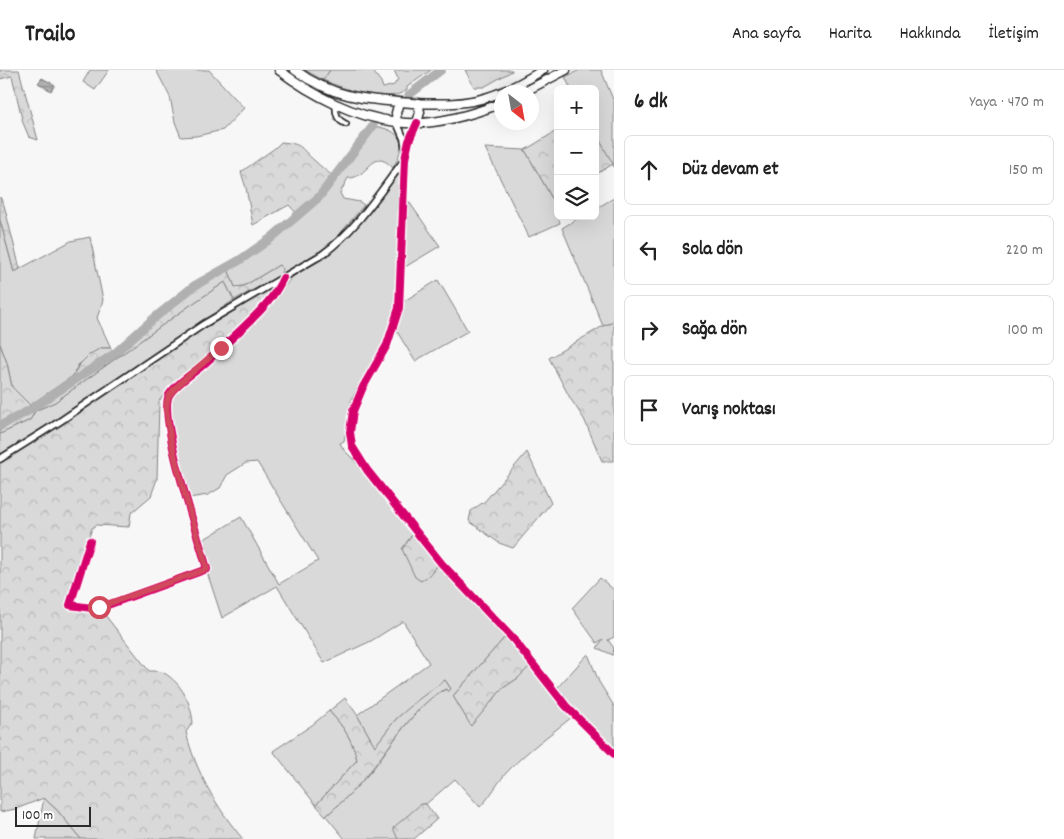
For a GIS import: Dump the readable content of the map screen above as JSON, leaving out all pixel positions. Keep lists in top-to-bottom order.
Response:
{
  "scale_bar": "100 m",
  "north": "bottom right",
  "page": {
    "header": "Trailo",
    "nav": [
      "Ana sayfa",
      "Harita",
      "Hakkında",
      "İletişim"
    ],
    "heading": ["6 dk", "Yaya · 470 m"],
    "map_buttons": ["+", "−"],
    "list": [
      ["Düz devam et", "150 m"],
      ["Sola dön", "220 m"],
      ["Sağa dön", "100 m"],
      "Varış noktası"
    ],
    "scale": "100 m"
  }
}
